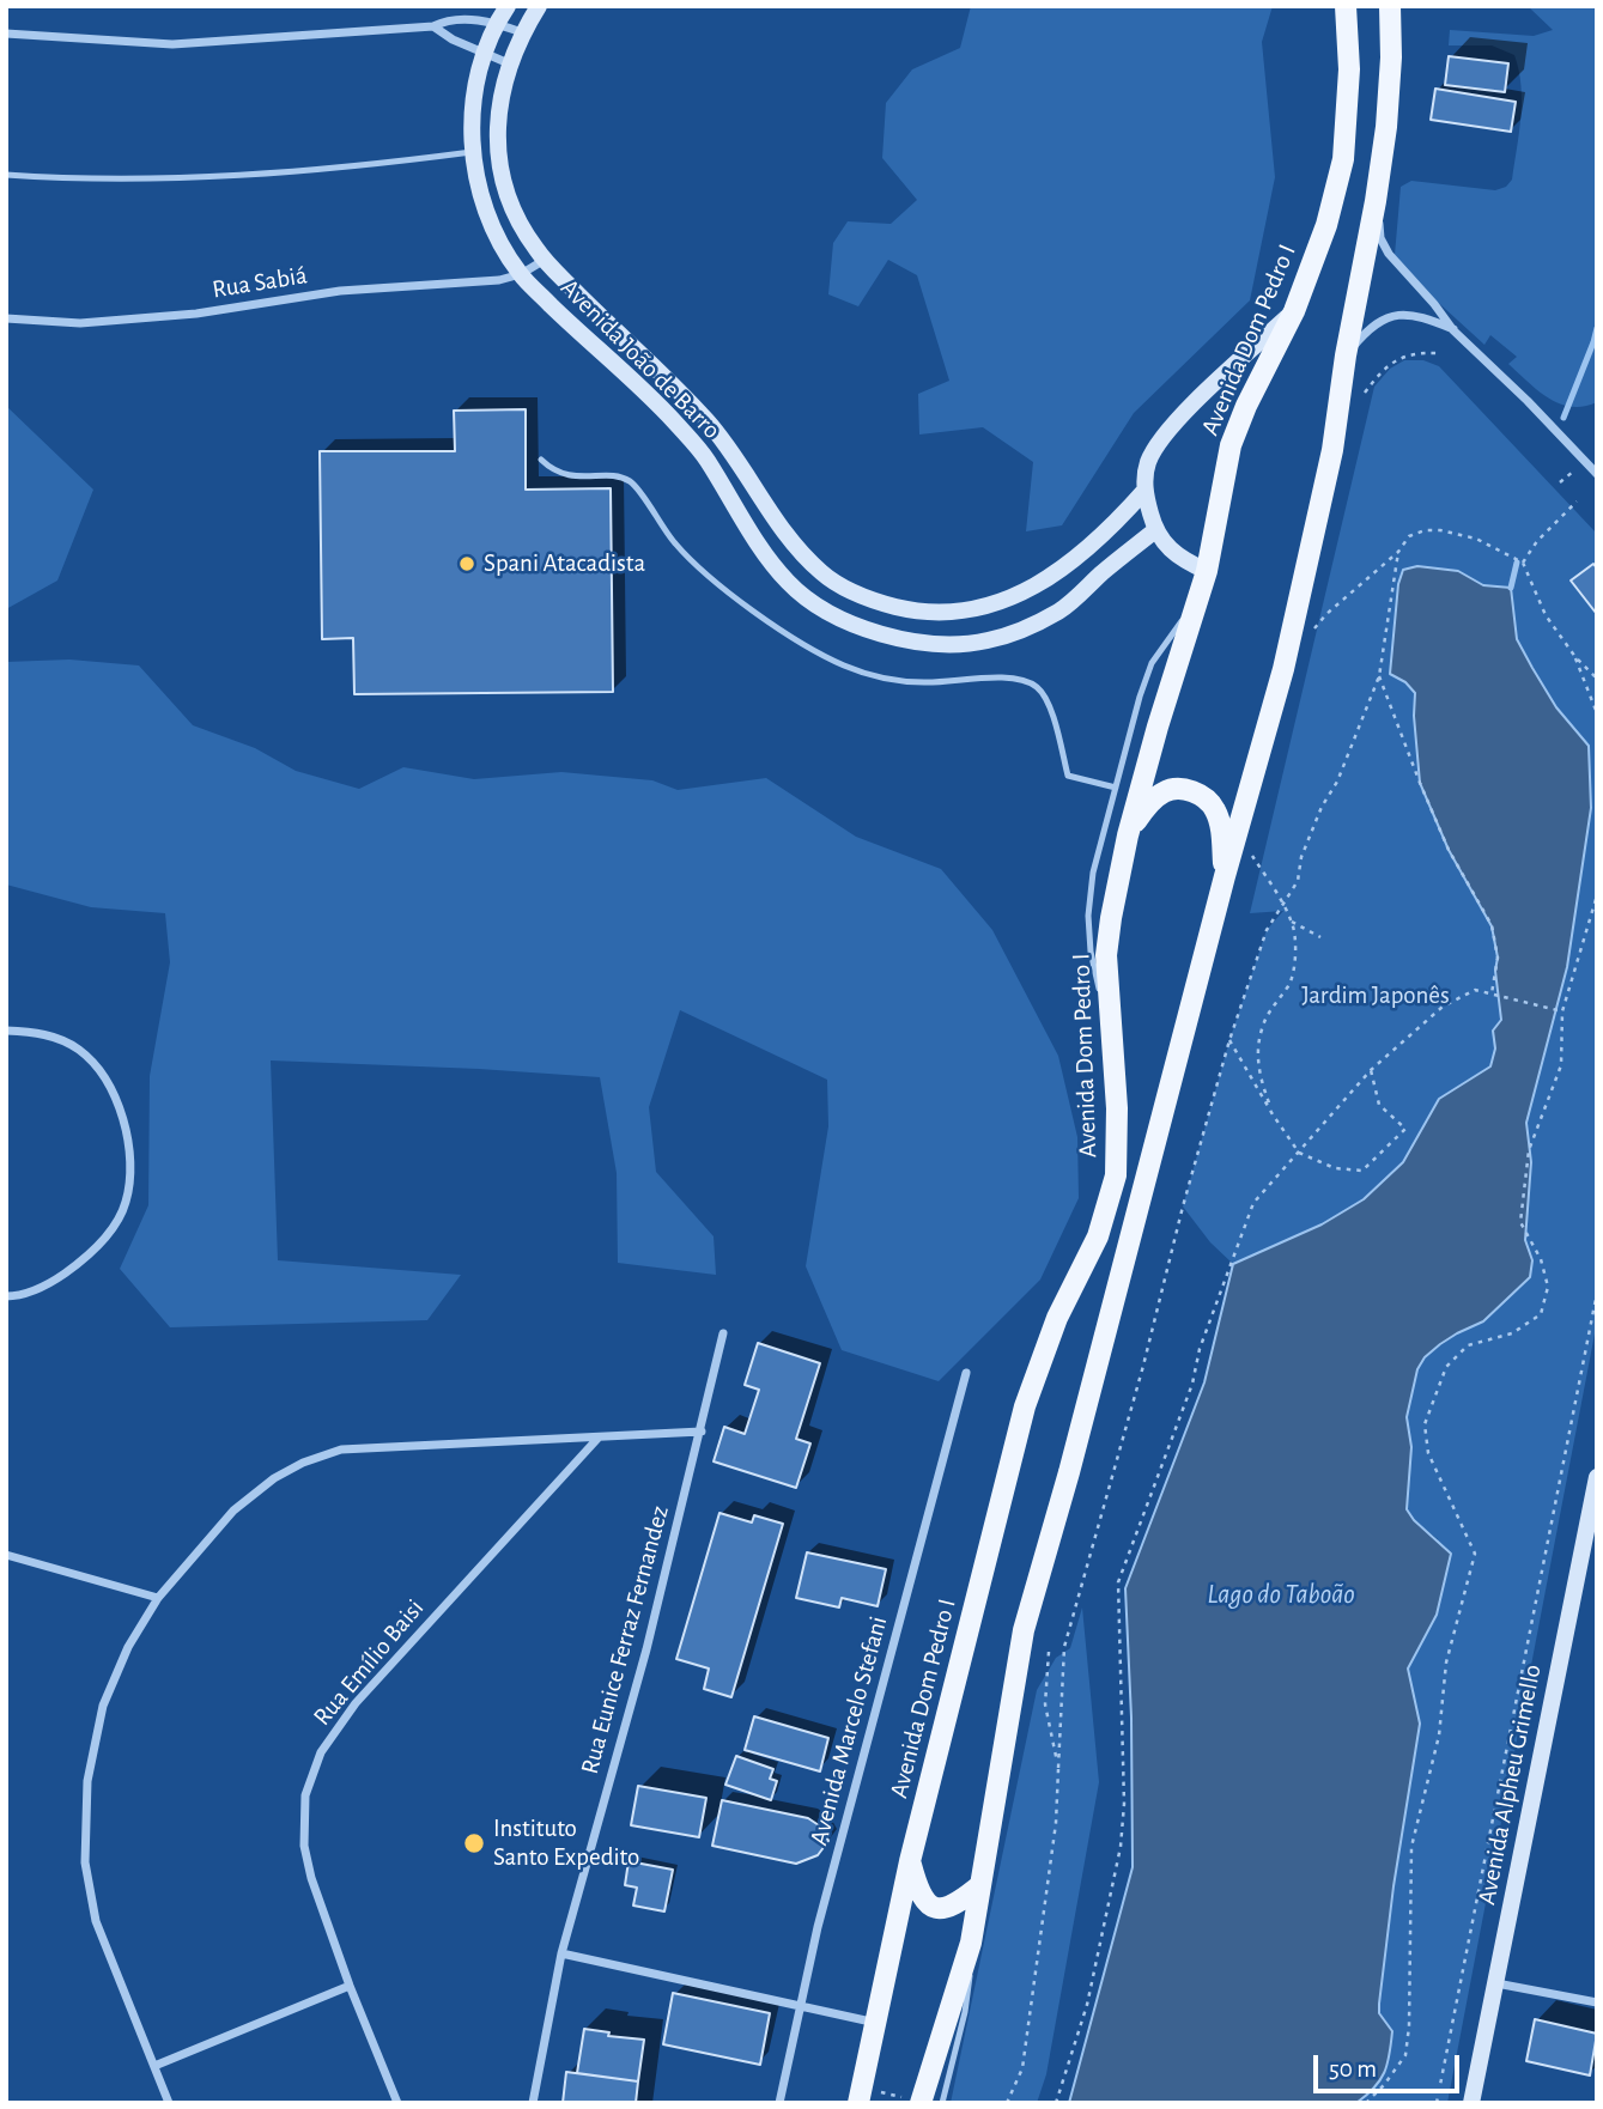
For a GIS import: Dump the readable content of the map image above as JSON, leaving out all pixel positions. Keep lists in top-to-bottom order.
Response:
{
  "streets": {
    "main road": ["Avenida Dom Pedro I"],
    "street": [
      "Rua Sabiá",
      "Avenida João de Barro",
      "Rua Eunice Ferraz Fernandez",
      "Rua Emílio Baisi",
      "Avenida Marcelo Stefani",
      "Avenida Alpheu Grimello"
    ]
  },
  "crossings": [
    ["Rua Sabiá", "Avenida João de Barro"]
  ],
  "water": ["Lago do Taboão"],
  "parks": ["Jardim Japonês"],
  "places": ["Spani Atacadista", "Instituto Santo Expedito"],
  "scale_bar": "50 m"
}
